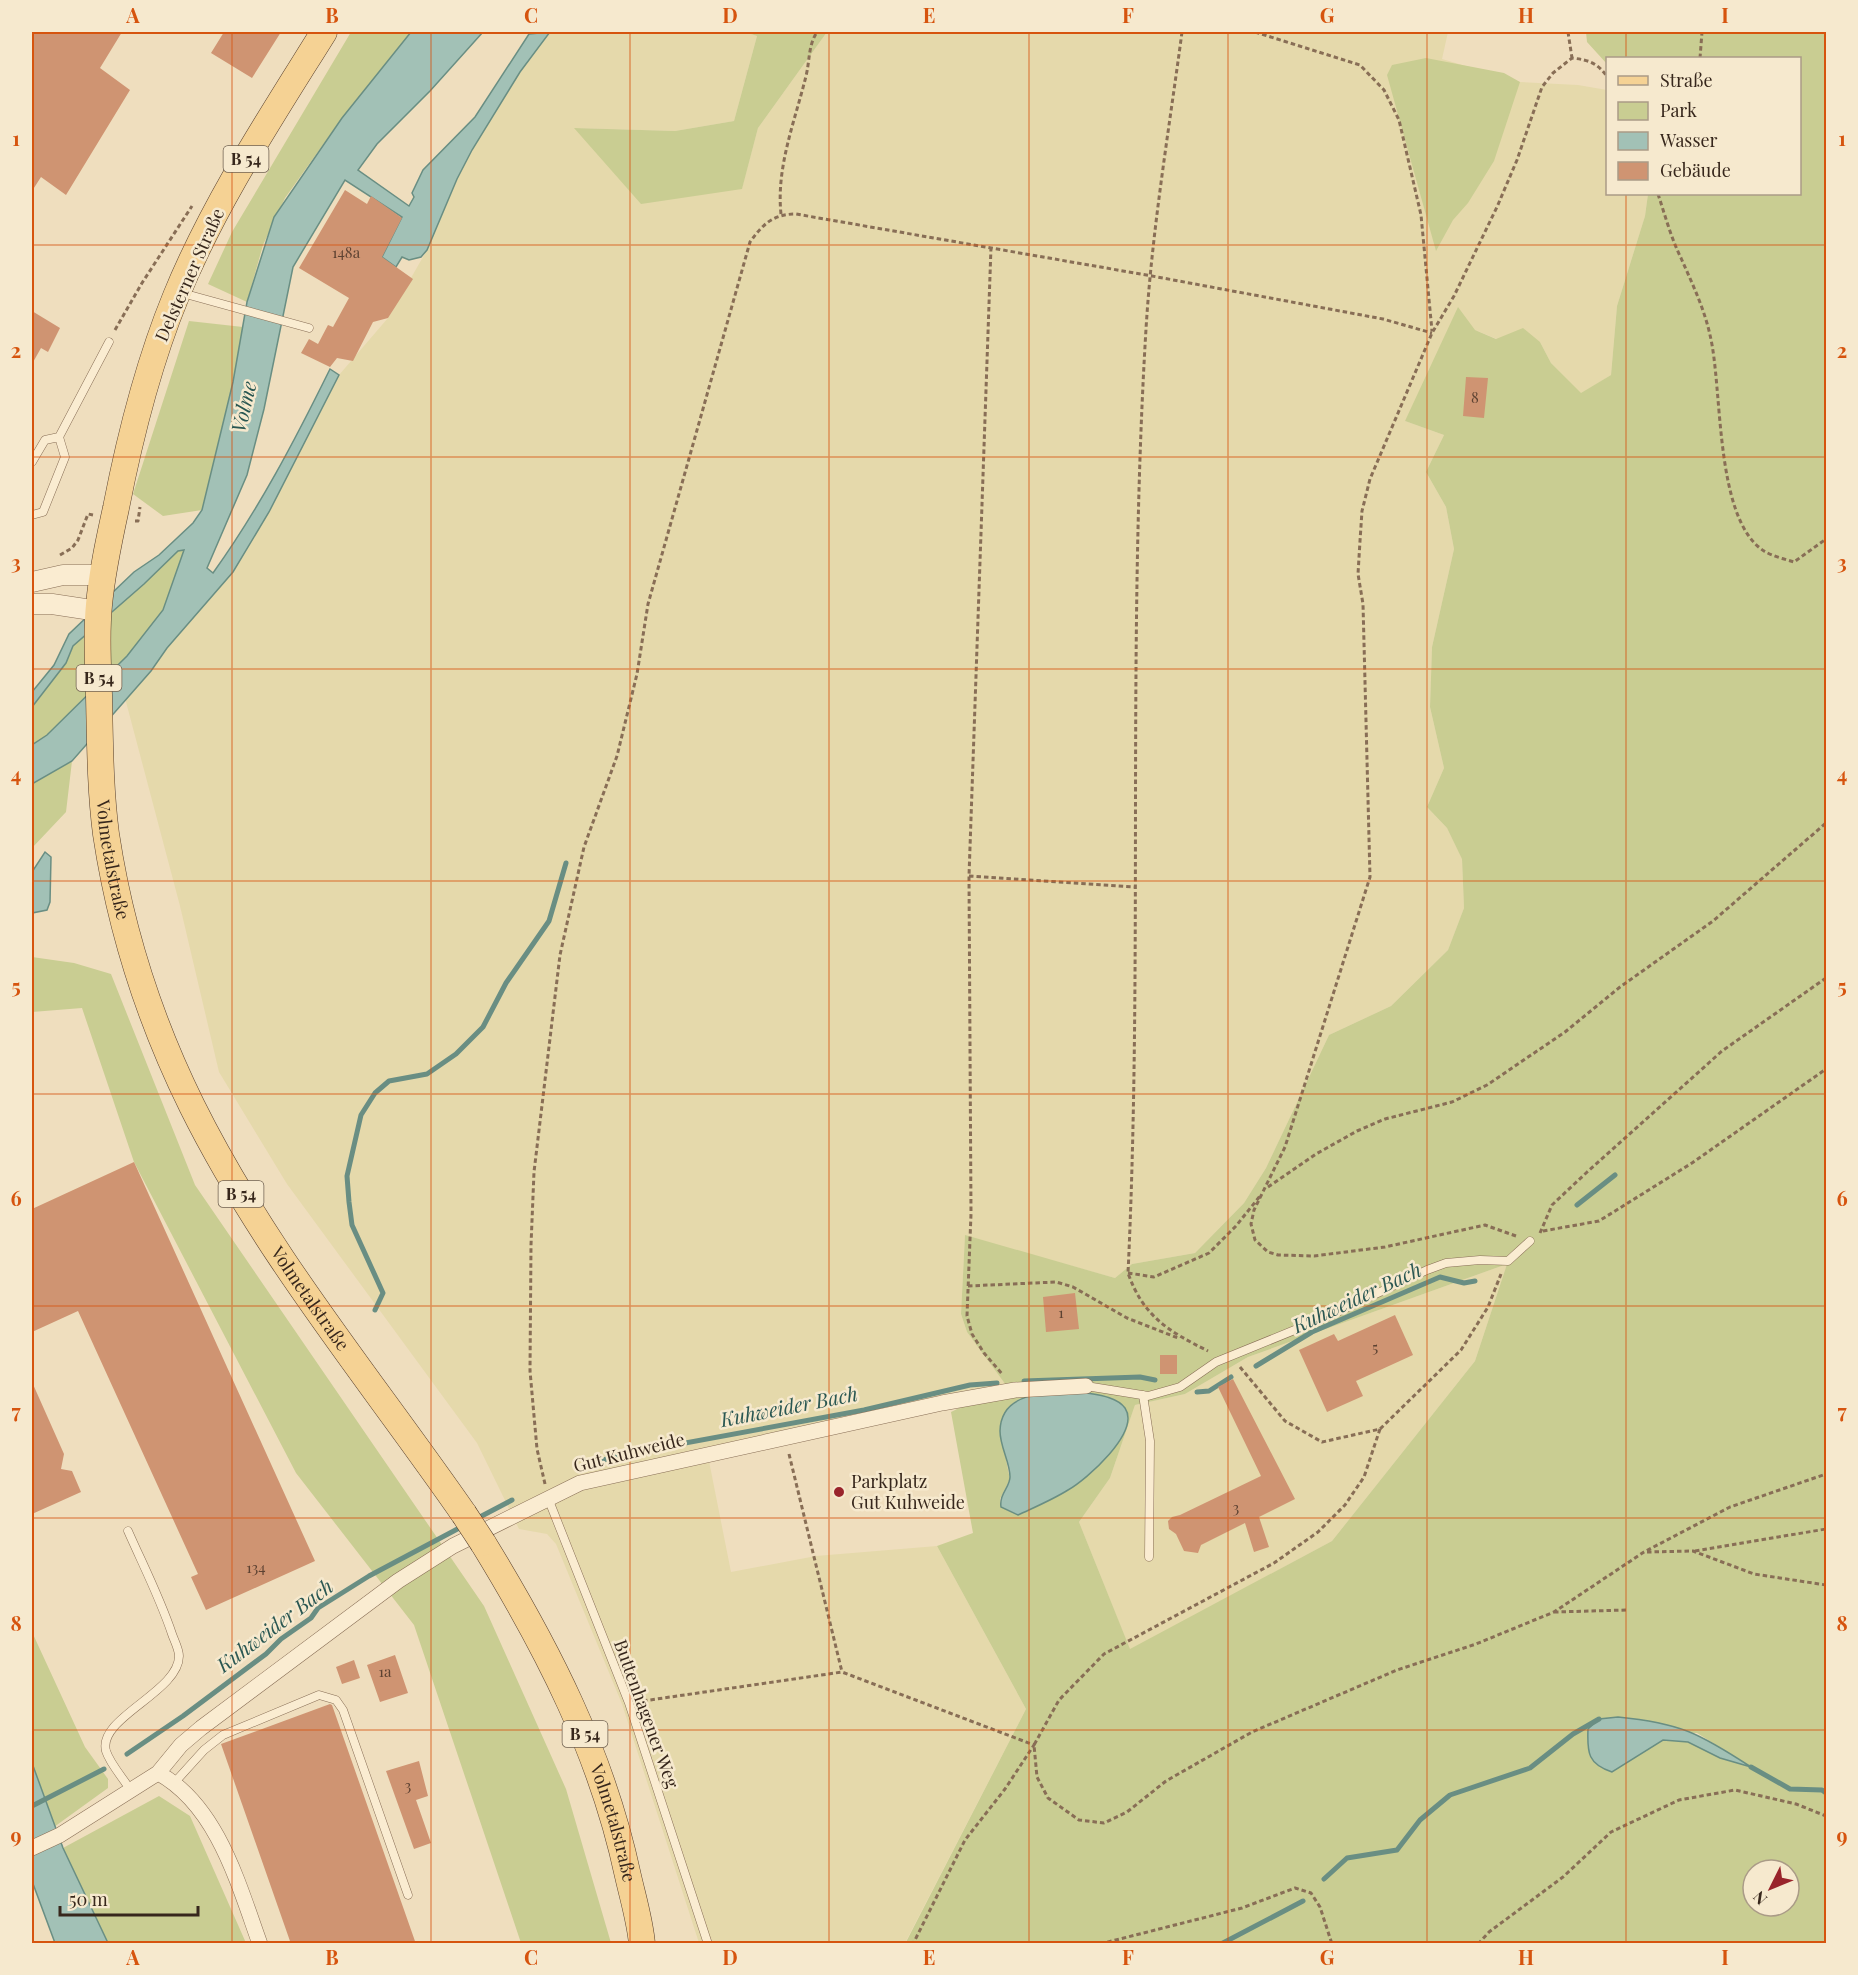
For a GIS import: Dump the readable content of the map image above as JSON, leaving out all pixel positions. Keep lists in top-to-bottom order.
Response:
{
  "streets": {
    "main road": ["B 54", "Delsterner Straße", "Volmetalstraße"],
    "street": ["Gut Kuhweide"],
    "lane": ["Buttenhagener Weg"]
  },
  "crossings": [
    ["Delsterner Straße", "Volmetalstraße"],
    ["Gut Kuhweide", "Buttenhagener Weg"]
  ],
  "water": ["Volme", "Kuhweider Bach"],
  "places": ["Parkplatz Gut Kuhweide"],
  "house_numbers": [
    "148a",
    "8",
    "1",
    "5",
    "3",
    "134",
    "1a",
    "3"
  ],
  "legend": [
    "Straße",
    "Park",
    "Wasser",
    "Gebäude"
  ],
  "scale_bar": "50 m",
  "north": "bottom left",
  "grid": {
    "columns": [
      "A",
      "B",
      "C",
      "D",
      "E",
      "F",
      "G",
      "H",
      "I"
    ],
    "rows": [
      "1",
      "2",
      "3",
      "4",
      "5",
      "6",
      "7",
      "8",
      "9"
    ]
  }
}
